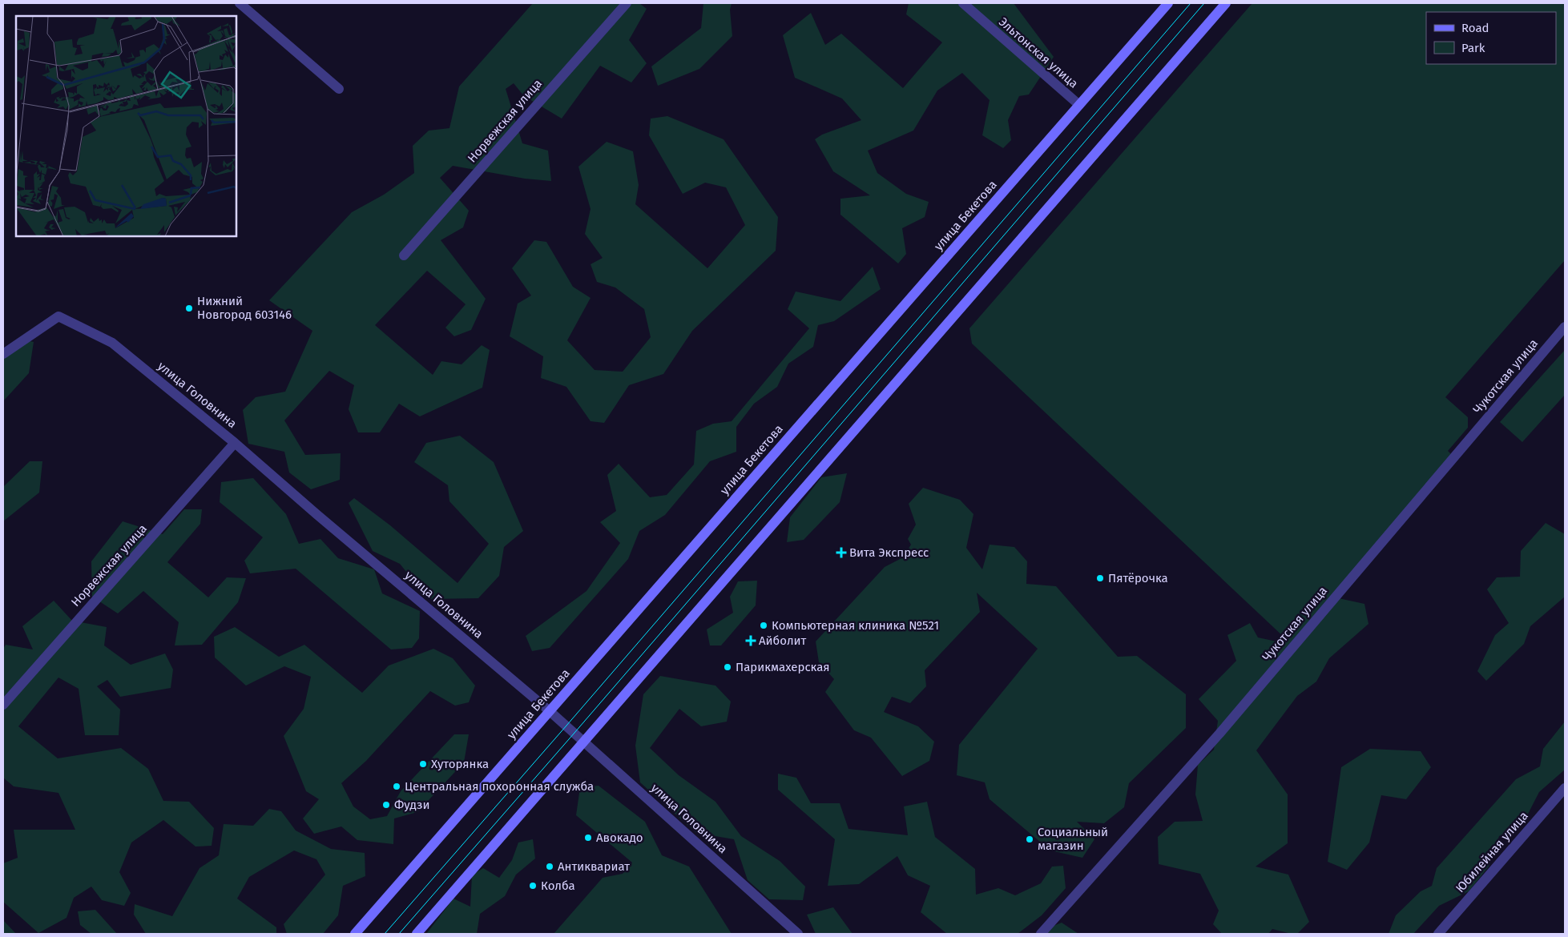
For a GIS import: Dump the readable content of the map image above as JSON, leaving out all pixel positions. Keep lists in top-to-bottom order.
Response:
{
  "streets": {
    "main road": ["улица Бекетова"],
    "street": [
      "Эльтонская улица",
      "Норвежская улица",
      "Чукотская улица",
      "улица Головнина",
      "Юбилейная улица"
    ]
  },
  "crossings": [
    ["Эльтонская улица", "улица Бекетова"],
    ["Норвежская улица", "улица Головнина"],
    ["улица Бекетова", "улица Головнина"]
  ],
  "places": {
    "other": [
      "Нижний Новгород 603146",
      "Пятёрочка",
      "Компьютерная клиника №521",
      "Парикмахерская",
      "Хуторянка",
      "Центральная похоронная служба",
      "Фудзи",
      "Авокадо",
      "Социальный магазин",
      "Антиквариат",
      "Колба"
    ],
    "health": ["Вита Экспресс", "Айболит"]
  },
  "legend": ["Road", "Park"]
}
